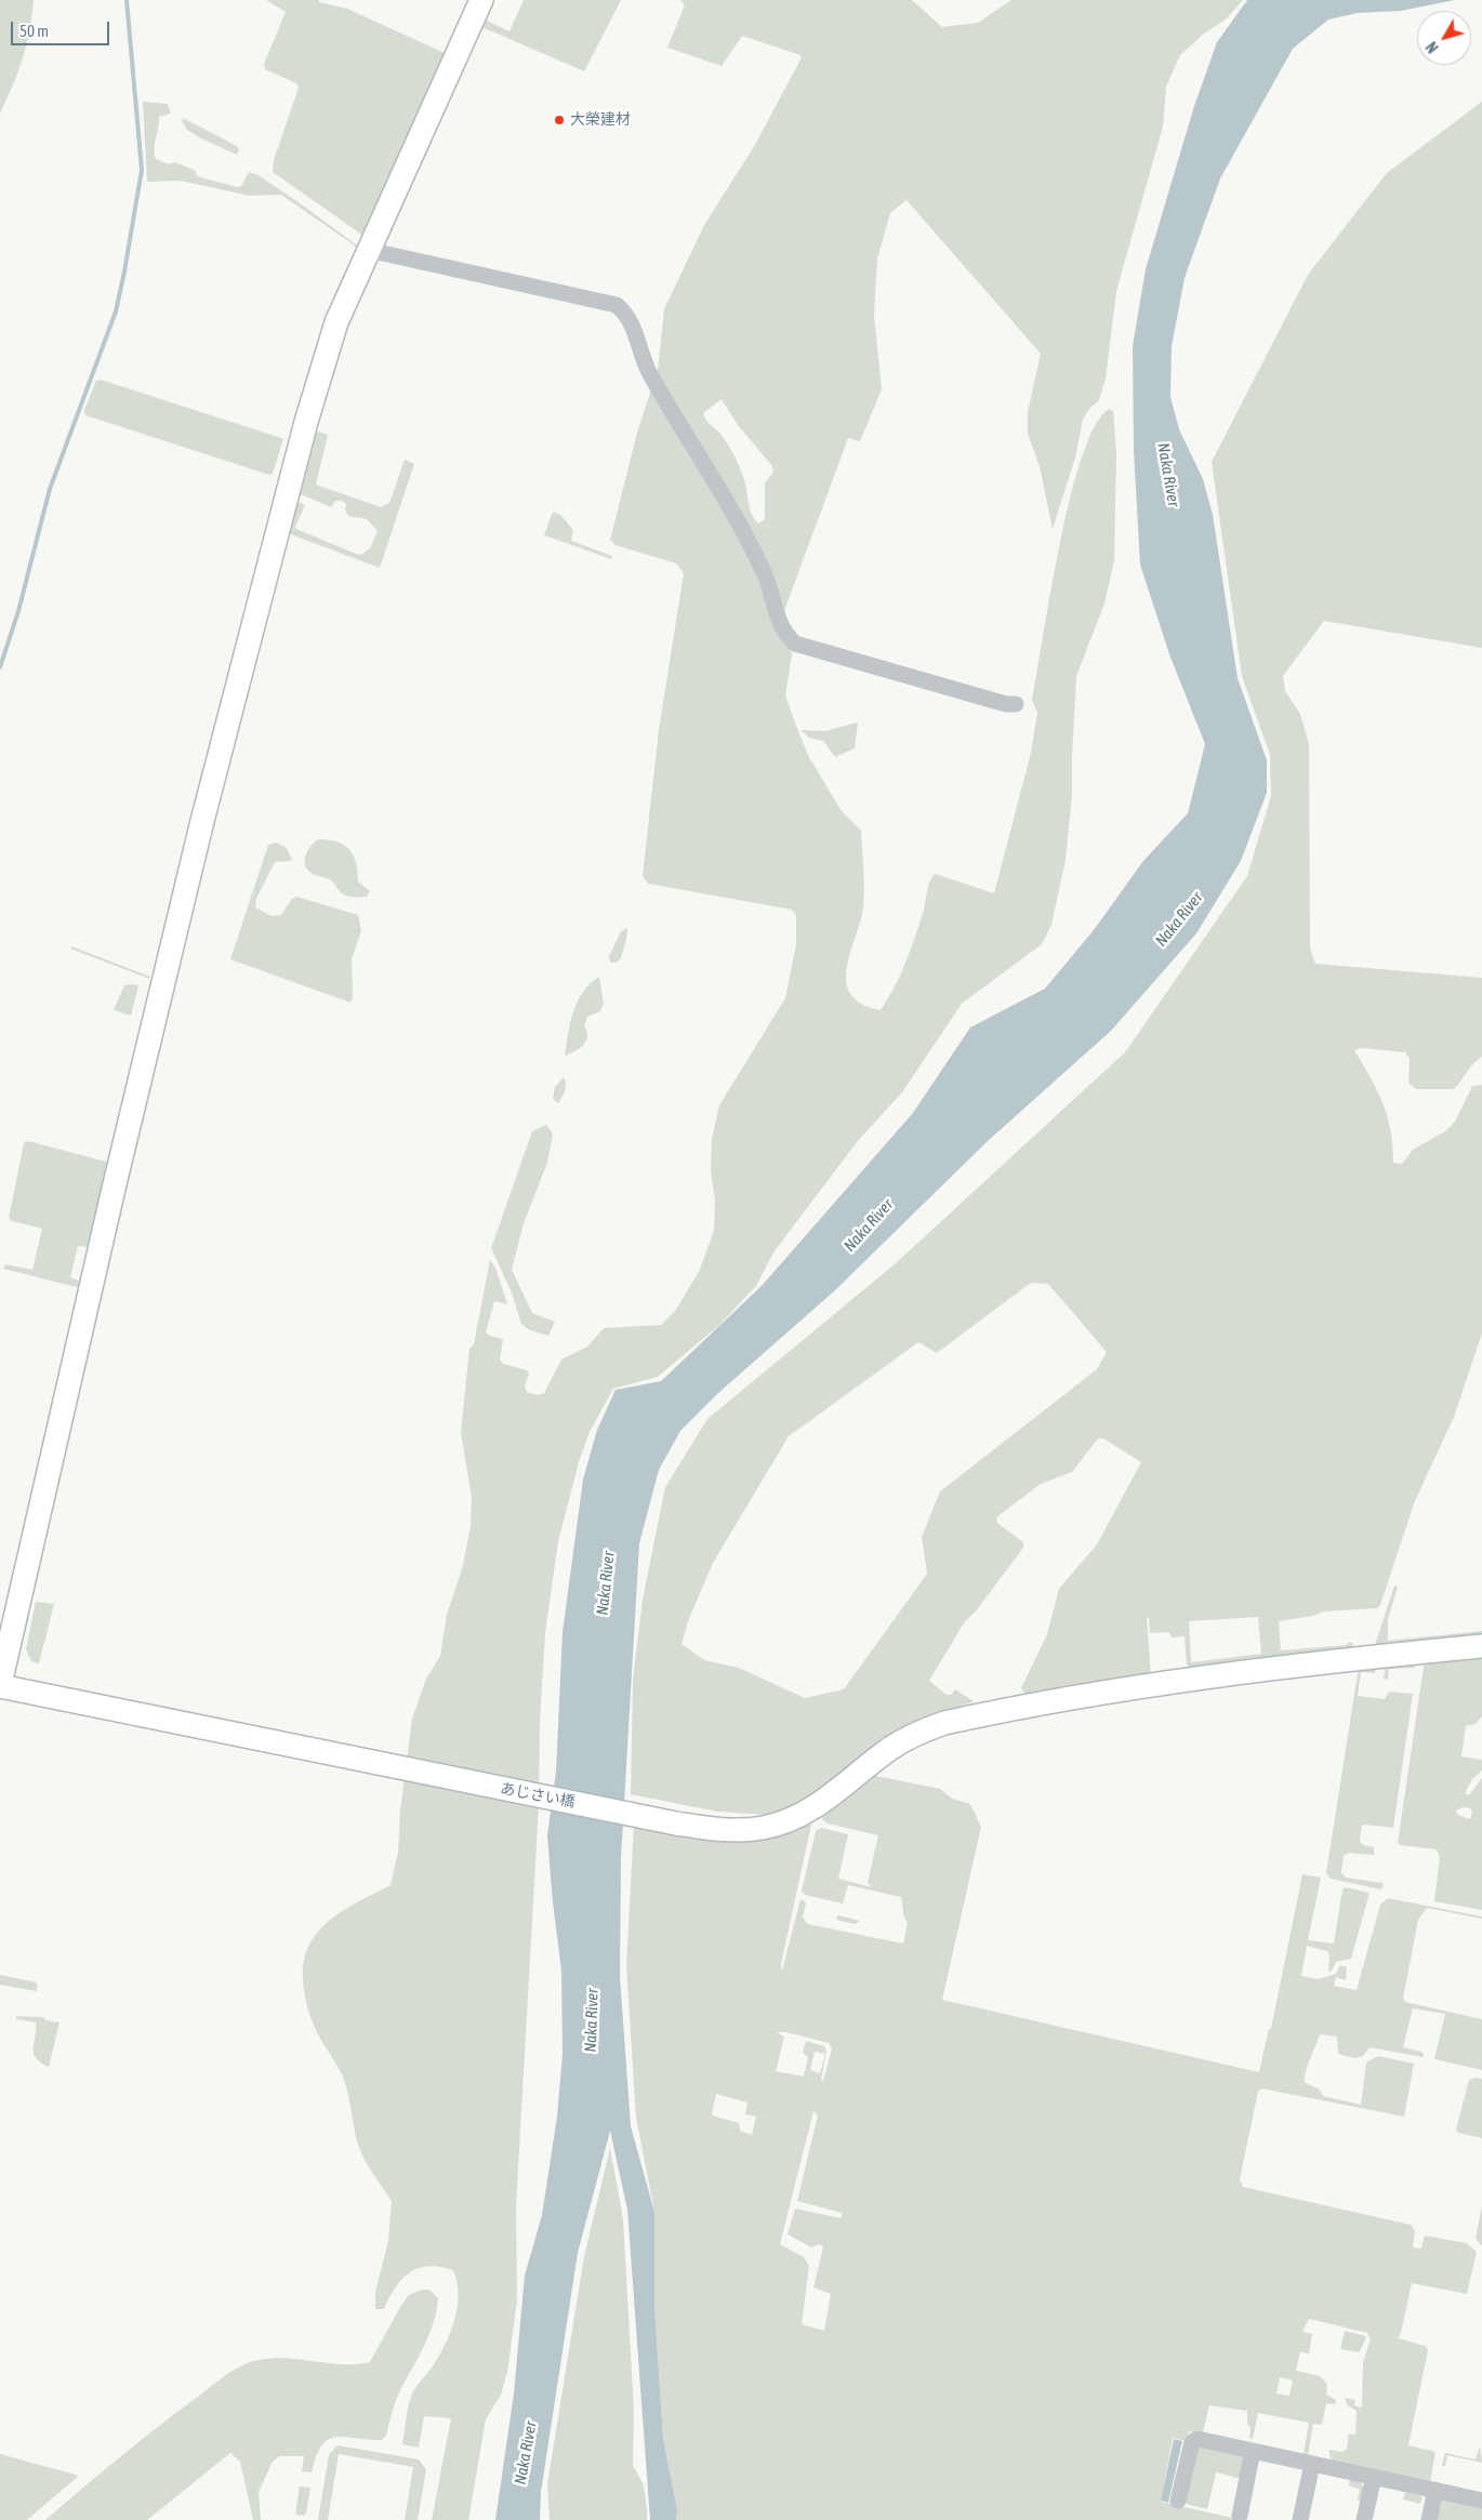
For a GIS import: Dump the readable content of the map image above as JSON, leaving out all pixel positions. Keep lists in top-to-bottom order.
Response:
{
  "streets": {
    "street": ["あじさい橋"]
  },
  "water": ["Naka River"],
  "places": ["大榮建材"],
  "scale_bar": "50 m",
  "north": "bottom left"
}
